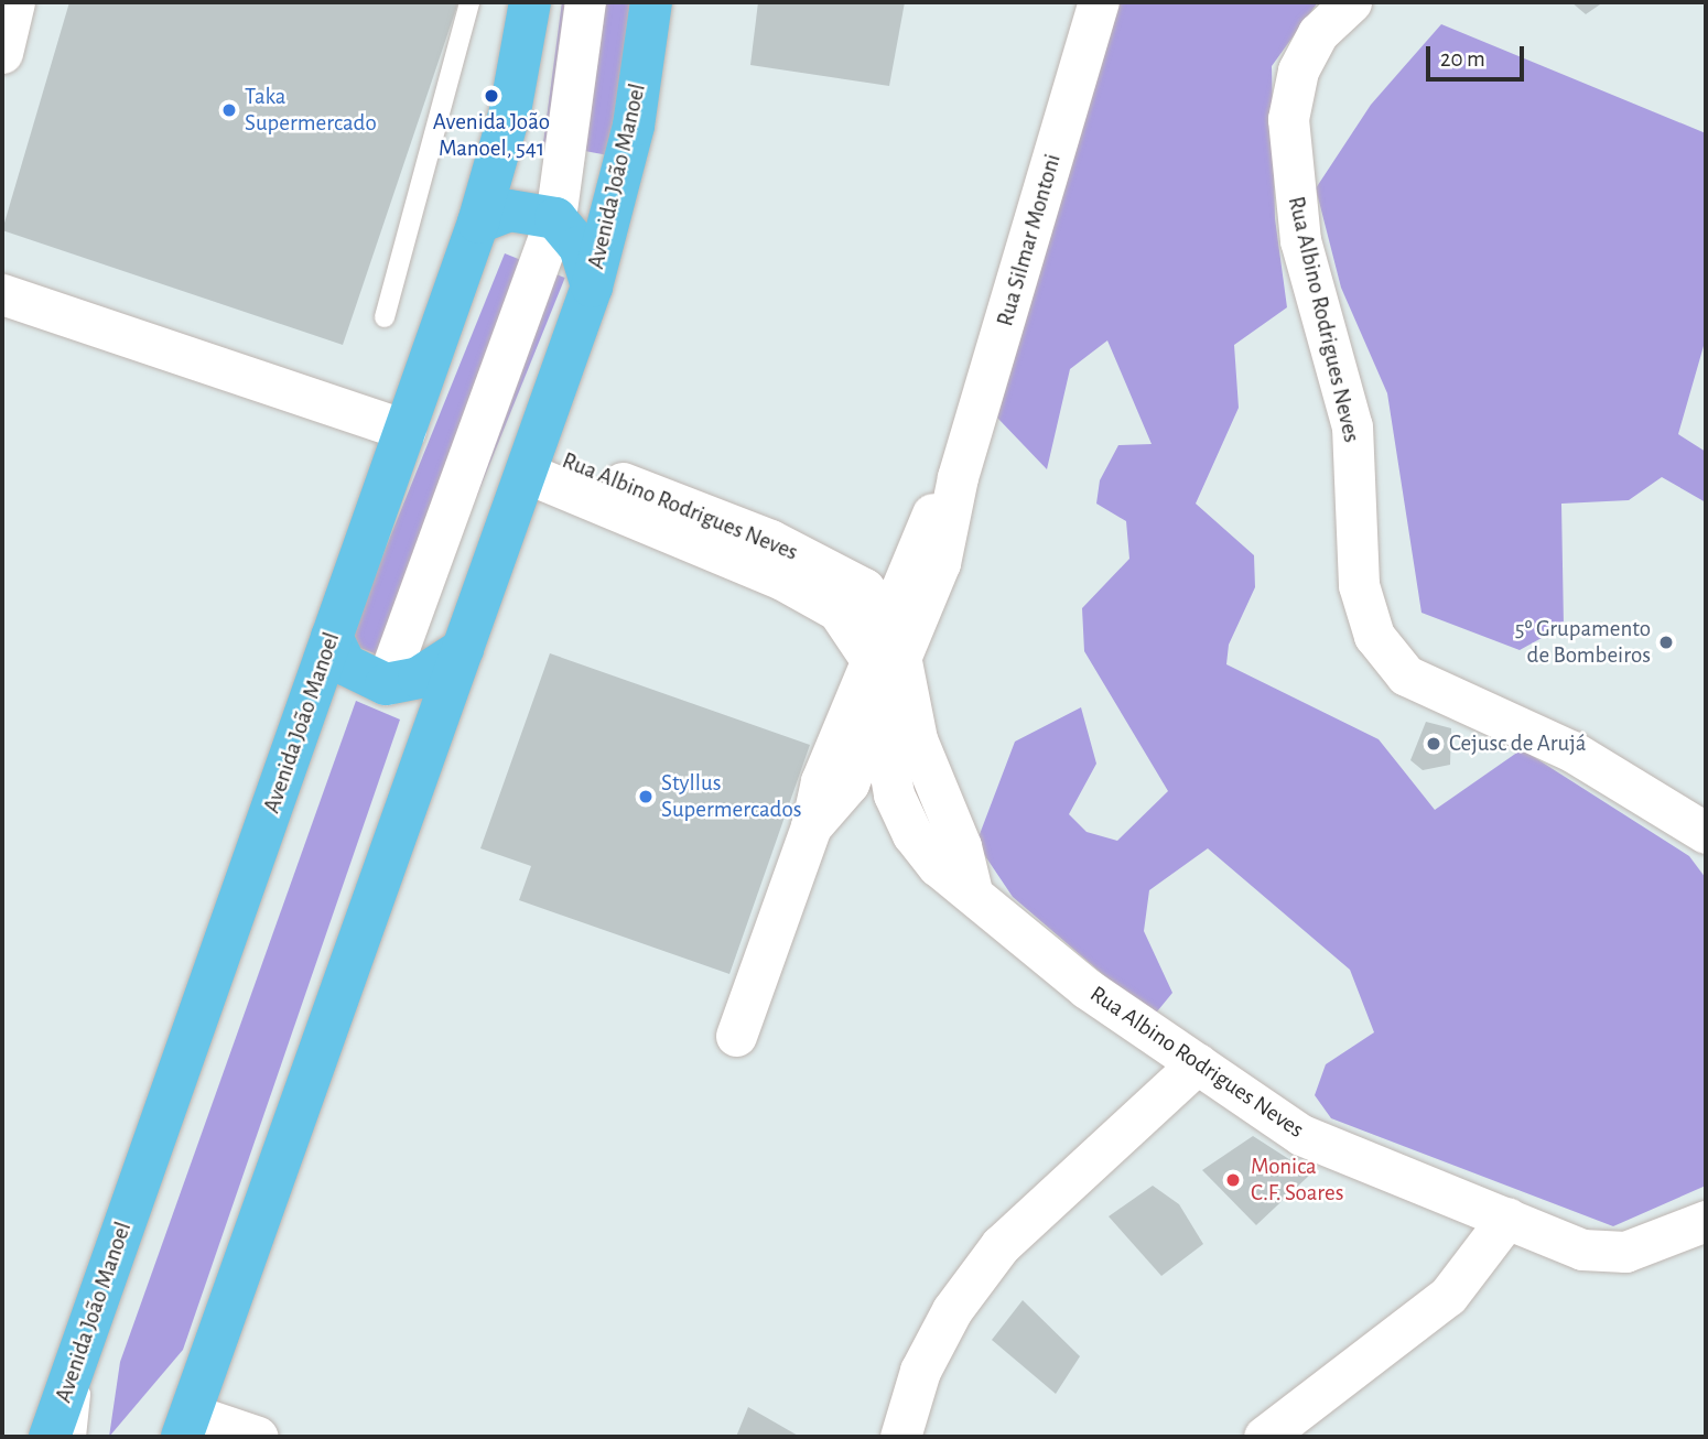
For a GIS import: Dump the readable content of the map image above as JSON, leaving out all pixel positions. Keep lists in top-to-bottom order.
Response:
{
  "streets": {
    "main road": ["Avenida João Manoel"],
    "street": ["Rua Silmar Montoni", "Rua Albino Rodrigues Neves"]
  },
  "crossings": [
    ["Avenida João Manoel", "Rua Albino Rodrigues Neves"],
    ["Rua Silmar Montoni", "Rua Albino Rodrigues Neves"]
  ],
  "places": [
    "Avenida João Manoel, 541",
    "Taka Supermercado",
    "5º Grupamento de Bombeiros",
    "Cejusc de Arujá",
    "Styllus Supermercados",
    "Monica C.F. Soares"
  ],
  "scale_bar": "20 m"
}
